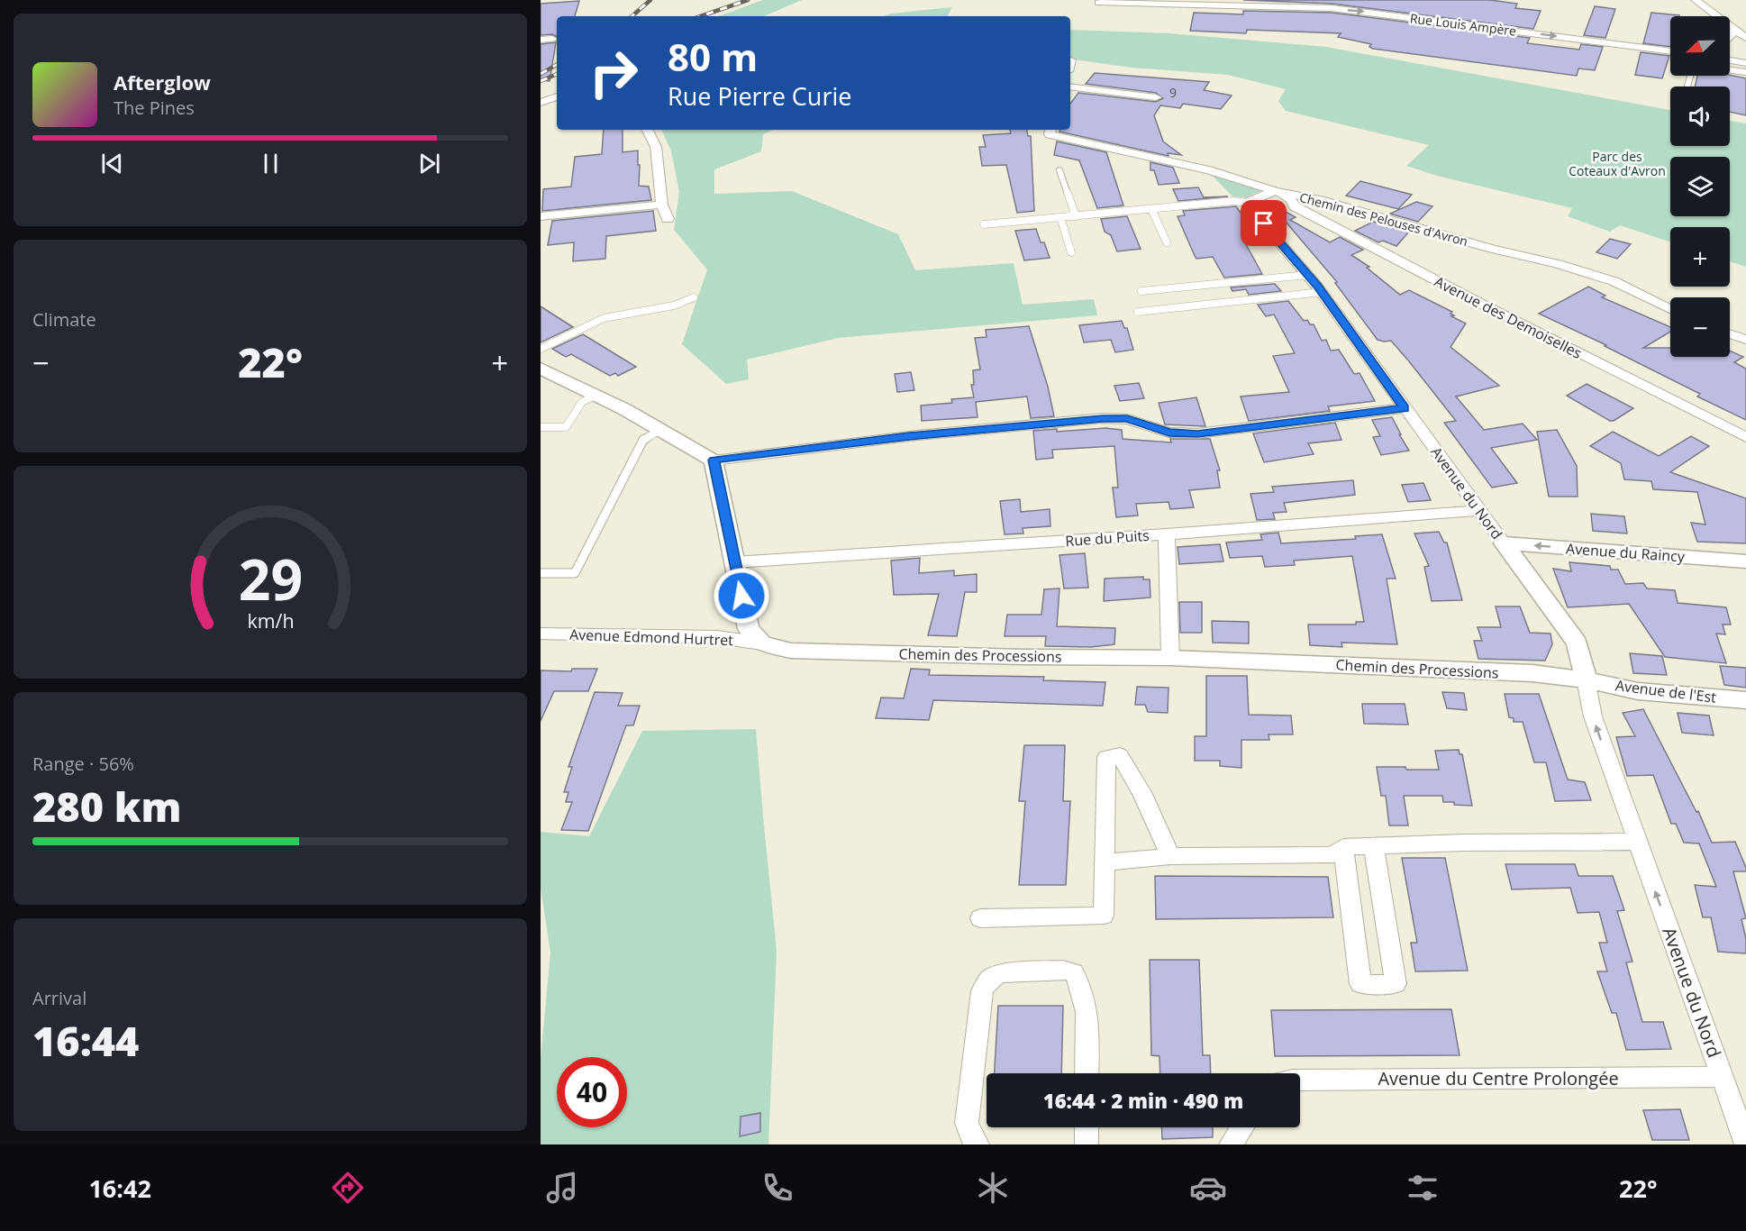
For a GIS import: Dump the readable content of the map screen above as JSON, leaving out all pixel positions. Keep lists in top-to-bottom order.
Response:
{
  "streets": {
    "street": [
      "Rue Louis Ampère",
      "Chemin des Pelouses d'Avron",
      "Avenue des Demoiselles",
      "Avenue du Nord",
      "Rue du Puits",
      "Avenue du Raincy",
      "Avenue Edmond Hurtret",
      "Chemin des Processions",
      "Avenue de l'Est",
      "Avenue du Centre Prolongée"
    ]
  },
  "crossings": [
    ["Chemin des Pelouses d'Avron", "Avenue des Demoiselles"],
    ["Avenue du Nord", "Rue du Puits"],
    ["Avenue du Nord", "Avenue du Raincy"],
    ["Avenue du Nord", "Chemin des Processions"],
    ["Avenue du Nord", "Avenue de l'Est"],
    ["Avenue du Nord", "Avenue du Centre Prolongée"],
    ["Avenue Edmond Hurtret", "Chemin des Processions"],
    ["Chemin des Processions", "Avenue de l'Est"]
  ],
  "one_way": ["Rue Louis Ampère", "Avenue du Nord", "Avenue du Raincy"],
  "parks": ["Parc des Coteaux d'Avron"],
  "house_numbers": ["9"],
  "north": "bottom left",
  "page": {
    "map_buttons": ["+", "−"],
    "turn": ["80 m", "Rue Pierre Curie"],
    "song": ["Afterglow", "The Pines"],
    "tile": [
      "Climate",
      ["Range · 56%", "280 km"],
      ["Arrival", "16:44"]
    ],
    "heat": ["−", "22°", "+"],
    "limit": "40",
    "trip": "16:44 · 2 min · 490 m",
    "tabs": ["16:42", "22°"],
    "gauge": ["29", "km/h"]
  }
}
